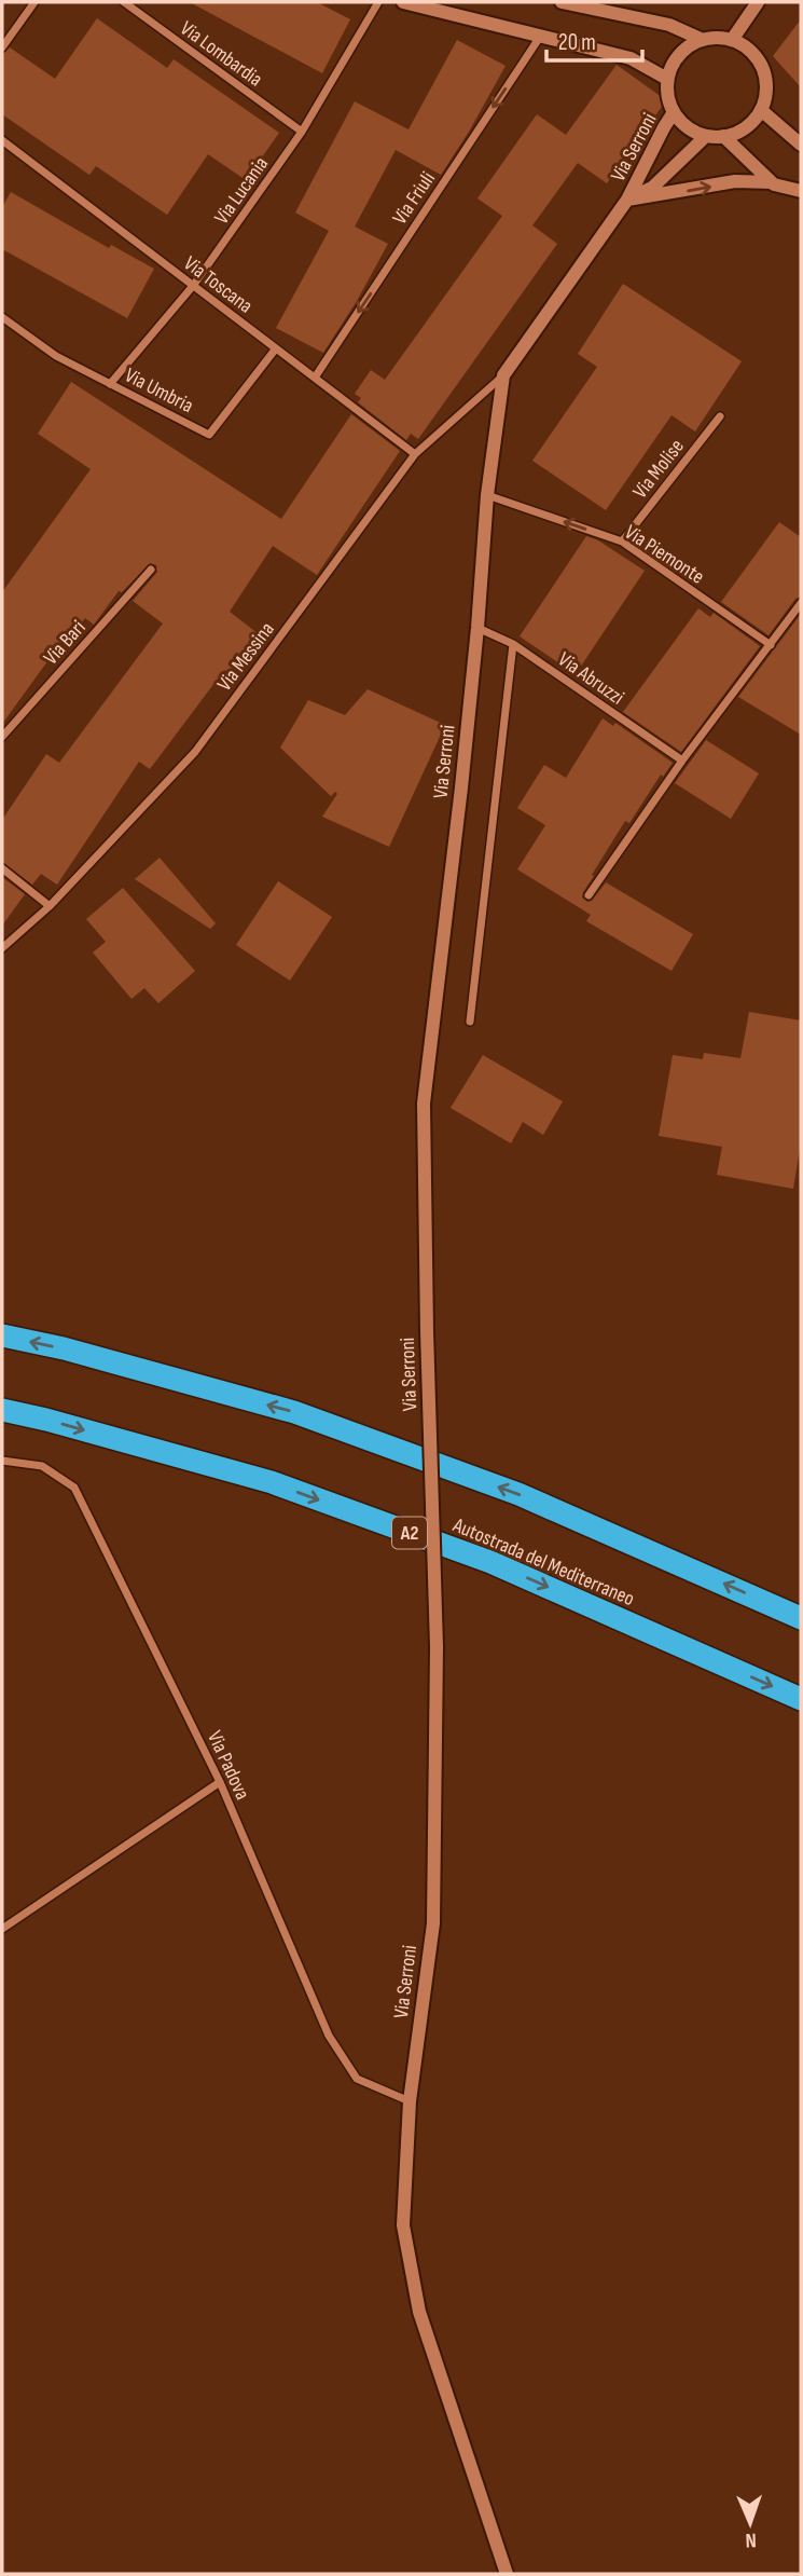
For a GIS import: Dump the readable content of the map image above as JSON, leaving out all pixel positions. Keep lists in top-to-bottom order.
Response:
{
  "streets": {
    "highway": ["A2", "Autostrada del Mediterraneo"],
    "street": [
      "Via Lombardia",
      "Via Serroni",
      "Via Lucania",
      "Via Friuli",
      "Via Toscana",
      "Via Umbria",
      "Via Molise",
      "Via Piemonte",
      "Via Bari",
      "Via Messina",
      "Via Abruzzi",
      "Via Padova"
    ]
  },
  "crossings": [
    ["Via Lombardia", "Via Lucania"],
    ["Via Serroni", "Via Piemonte"],
    ["Via Serroni", "Via Messina"],
    ["Via Serroni", "Via Abruzzi"],
    ["Via Serroni", "Via Padova"],
    ["Via Lucania", "Via Toscana"],
    ["Via Lucania", "Via Umbria"],
    ["Via Friuli", "Via Toscana"],
    ["Via Toscana", "Via Umbria"],
    ["Via Toscana", "Via Messina"],
    ["Via Molise", "Via Piemonte"]
  ],
  "one_way": ["Via Friuli", "Via Piemonte"],
  "scale_bar": "20 m",
  "north": "bottom"
}
